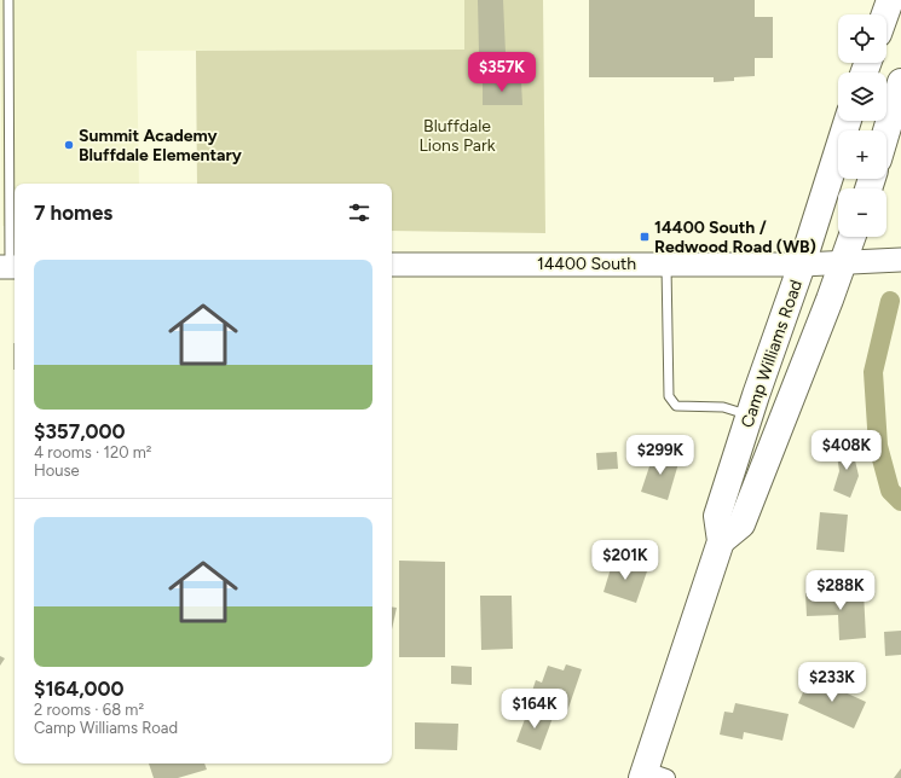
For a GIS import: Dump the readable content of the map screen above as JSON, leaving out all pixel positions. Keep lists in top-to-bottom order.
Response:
{
  "streets": {
    "main road": ["14400 South", "Camp Williams Road"]
  },
  "crossings": [
    ["14400 South", "Camp Williams Road"]
  ],
  "parks": ["Bluffdale Lions Park"],
  "places": {
    "other": ["Summit Academy Bluffdale Elementary"],
    "transit": ["14400 South / Redwood Road (WB)"]
  },
  "page": {
    "map_buttons": ["+", "−"],
    "price": [
      "$357K",
      "$408K",
      "$299K",
      "$201K",
      "$288K",
      "$233K",
      "$164K"
    ],
    "heading": "7 homes",
    "list": [
      {
        "name": "$357,000",
        "note": "4 rooms · 120 m² · House"
      },
      {
        "name": "$164,000",
        "note": "2 rooms · 68 m² · Camp Williams Road"
      }
    ]
  }
}
